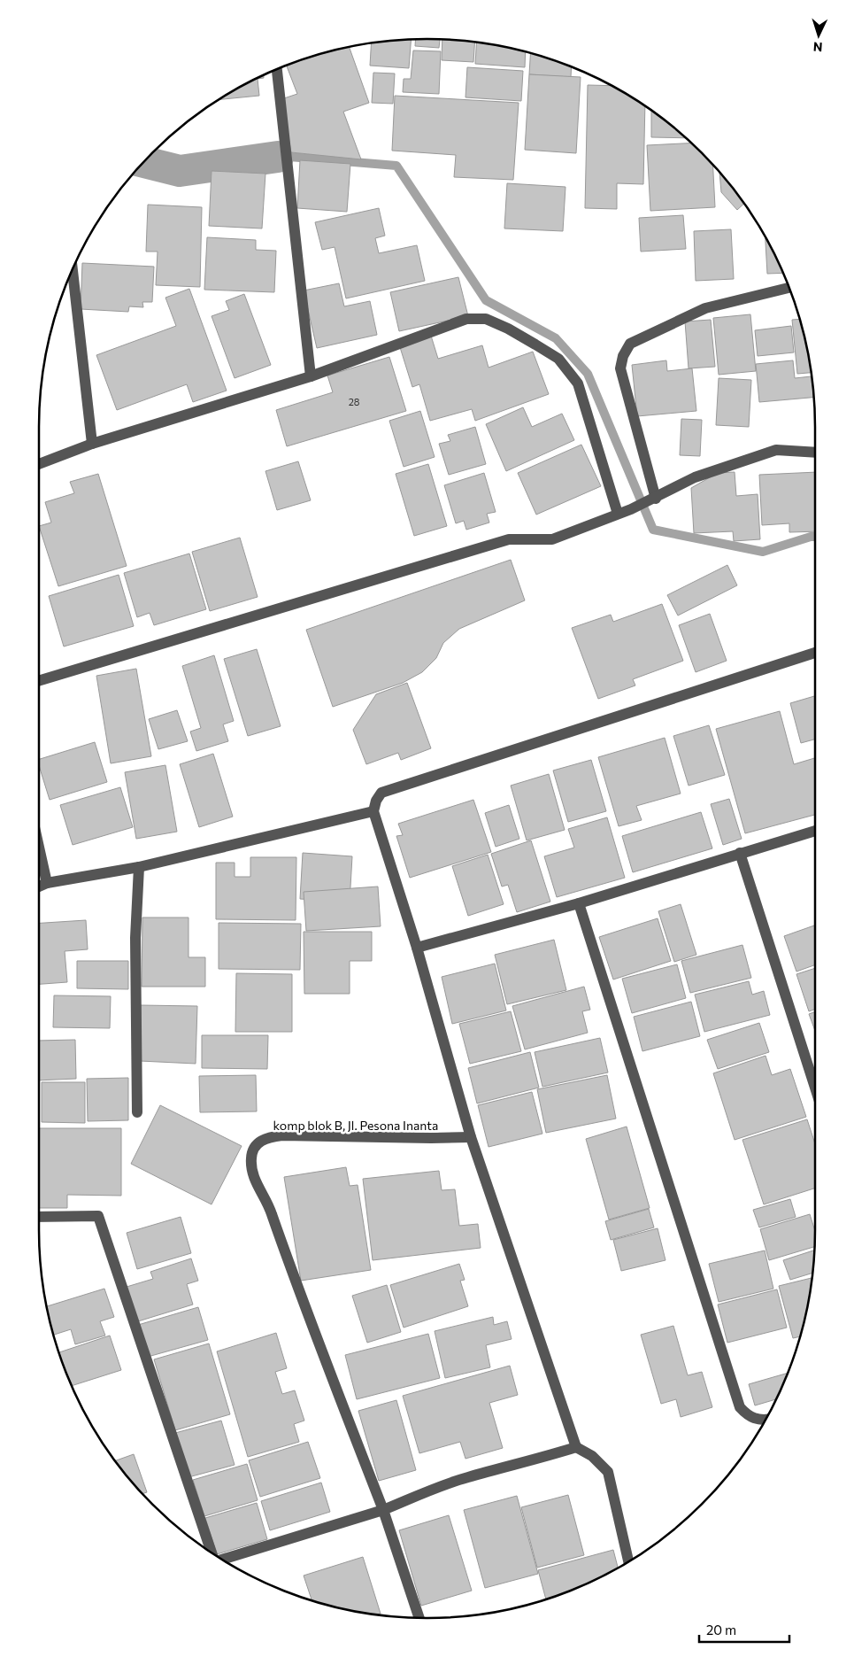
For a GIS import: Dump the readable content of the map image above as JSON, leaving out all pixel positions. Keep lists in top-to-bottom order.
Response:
{
  "streets": {
    "street": ["komp blok B, Jl. Pesona Inanta"]
  },
  "house_numbers": ["28"],
  "scale_bar": "20 m",
  "north": "bottom"
}
